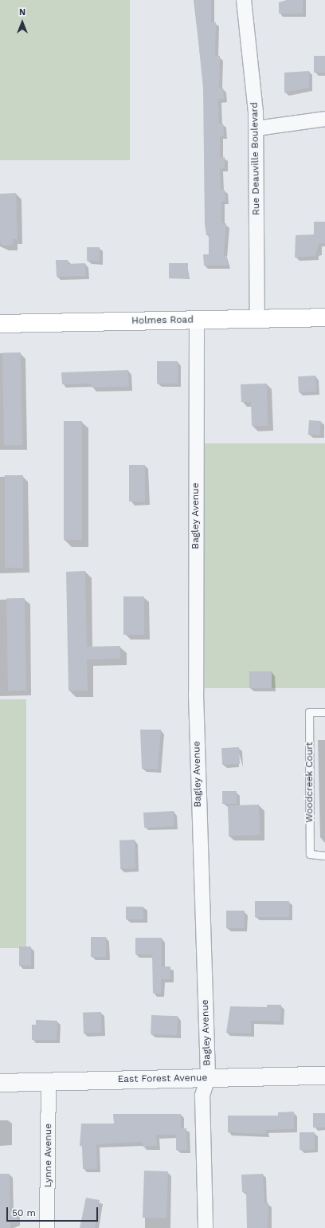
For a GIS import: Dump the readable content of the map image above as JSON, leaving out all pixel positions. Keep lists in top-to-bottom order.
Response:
{
  "streets": {
    "main road": ["Holmes Road"],
    "street": [
      "Rue Deauville Boulevard",
      "Bagley Avenue",
      "East Forest Avenue",
      "Lynne Avenue"
    ],
    "lane": ["Woodcreek Court"]
  },
  "crossings": [
    ["Rue Deauville Boulevard", "Holmes Road"],
    ["Holmes Road", "Bagley Avenue"],
    ["Bagley Avenue", "East Forest Avenue"],
    ["East Forest Avenue", "Lynne Avenue"]
  ],
  "scale_bar": "50 m",
  "north": "top"
}
